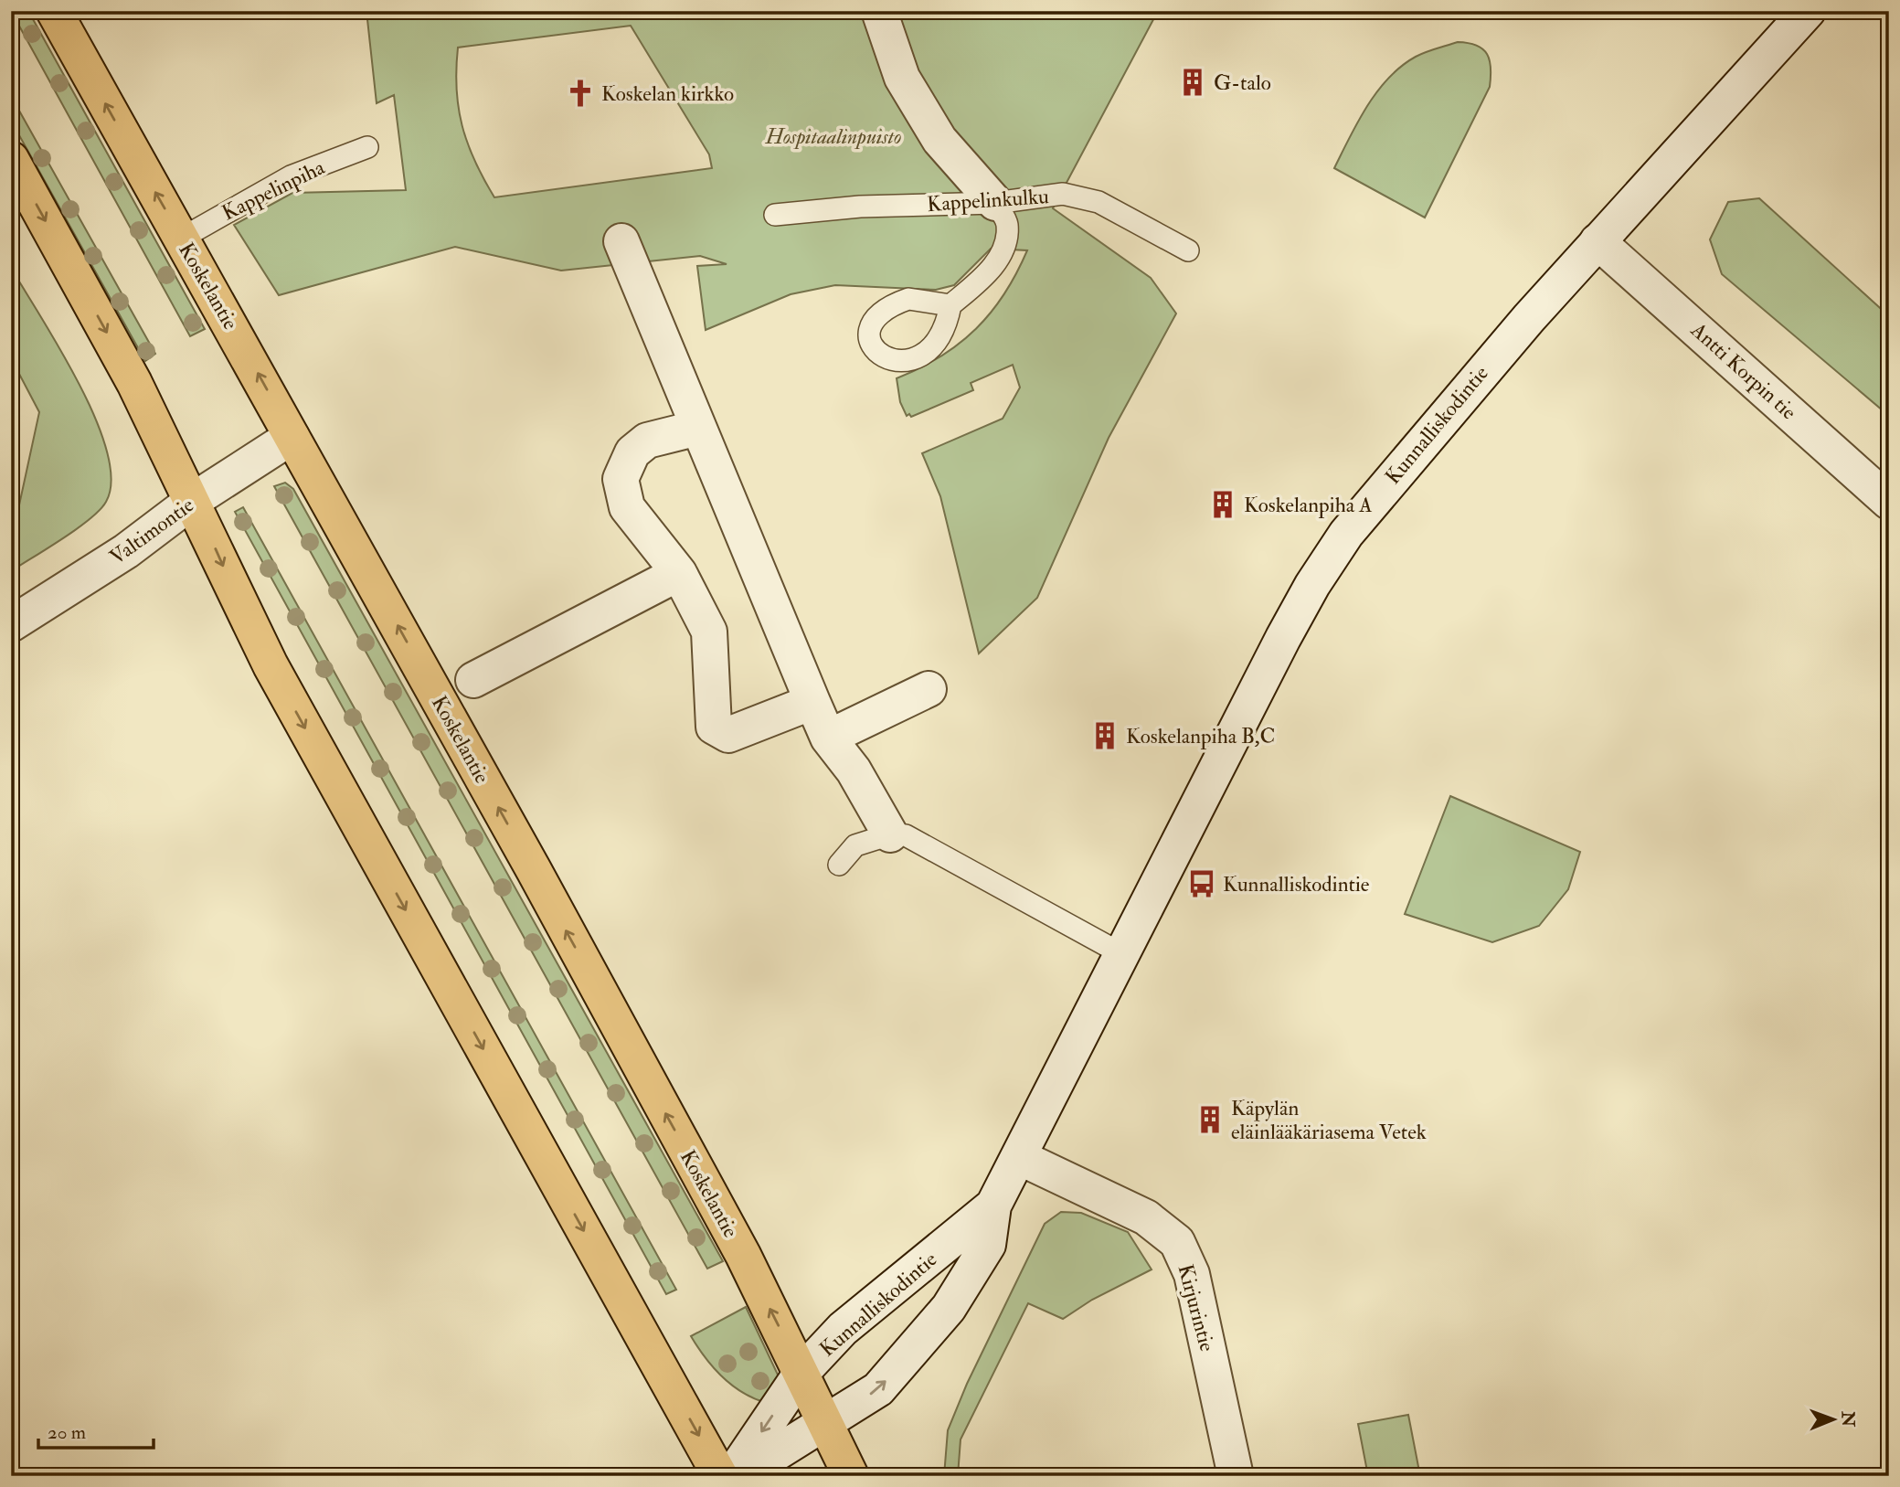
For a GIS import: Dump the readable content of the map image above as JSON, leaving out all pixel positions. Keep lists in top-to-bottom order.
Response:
{
  "streets": {
    "main road": ["Koskelantie"],
    "street": [
      "Antti Korpin tie",
      "Kunnalliskodintie",
      "Valtimontie",
      "Kirjurintie"
    ],
    "lane": ["Kappelinpiha", "Kappelinkulku"]
  },
  "crossings": [
    ["Kappelinpiha", "Koskelantie"],
    ["Koskelantie", "Kunnalliskodintie"],
    ["Koskelantie", "Valtimontie"],
    ["Antti Korpin tie", "Kunnalliskodintie"],
    ["Kunnalliskodintie", "Kirjurintie"]
  ],
  "parks": ["Hospitaalinpuisto"],
  "places": {
    "building": [
      "G-talo",
      "Koskelanpiha A",
      "Koskelanpiha B,C",
      "Käpylän eläinlääkäriasema Vetek"
    ],
    "church": ["Koskelan kirkko"],
    "bus stop": ["Kunnalliskodintie"]
  },
  "scale_bar": "20 m",
  "north": "right"
}
